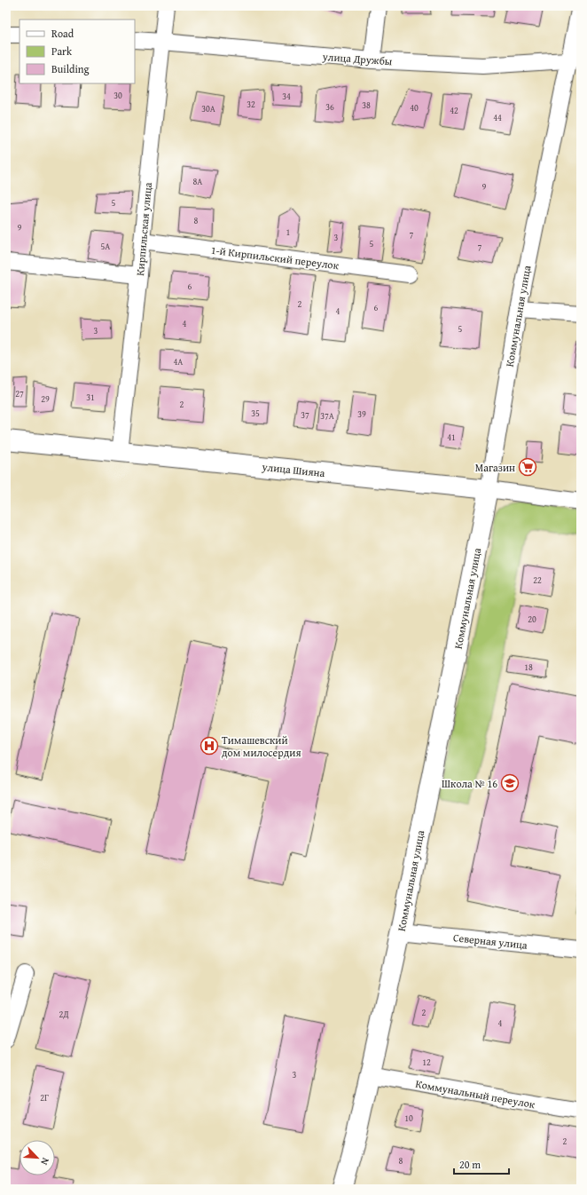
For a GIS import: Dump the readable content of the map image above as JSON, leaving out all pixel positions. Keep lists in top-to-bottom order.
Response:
{
  "streets": {
    "main road": ["Коммунальная улица", "улица Шияна"],
    "street": [
      "улица Дружбы",
      "Кирпильская улица",
      "1-й Кирпильский переулок",
      "Северная улица",
      "Коммунальный переулок"
    ]
  },
  "crossings": [
    ["улица Дружбы", "Кирпильская улица"],
    ["улица Дружбы", "Коммунальная улица"],
    ["Кирпильская улица", "1-й Кирпильский переулок"],
    ["Кирпильская улица", "улица Шияна"],
    ["Коммунальная улица", "улица Шияна"],
    ["Коммунальная улица", "Северная улица"],
    ["Коммунальная улица", "Коммунальный переулок"]
  ],
  "places": {
    "supermarket": ["Магазин"],
    "hospital": ["Тимашевский дом милосердия"],
    "school or university": ["Школа № 16"]
  },
  "house_numbers": [
    "30",
    "34",
    "32",
    "38",
    "36",
    "40",
    "30А",
    "42",
    "44",
    "8А",
    "9",
    "5",
    "8",
    "9",
    "1",
    "7",
    "3",
    "5",
    "5А",
    "7",
    "6",
    "2",
    "6",
    "4",
    "4",
    "5",
    "3",
    "4А",
    "27",
    "31",
    "29",
    "2",
    "35",
    "39",
    "37",
    "37А",
    "41",
    "22",
    "20",
    "18",
    "2",
    "2Д",
    "4",
    "12",
    "3",
    "2Г",
    "10",
    "2",
    "8"
  ],
  "legend": ["Road", "Park", "Building"],
  "scale_bar": "20 m",
  "north": "bottom right"
}
